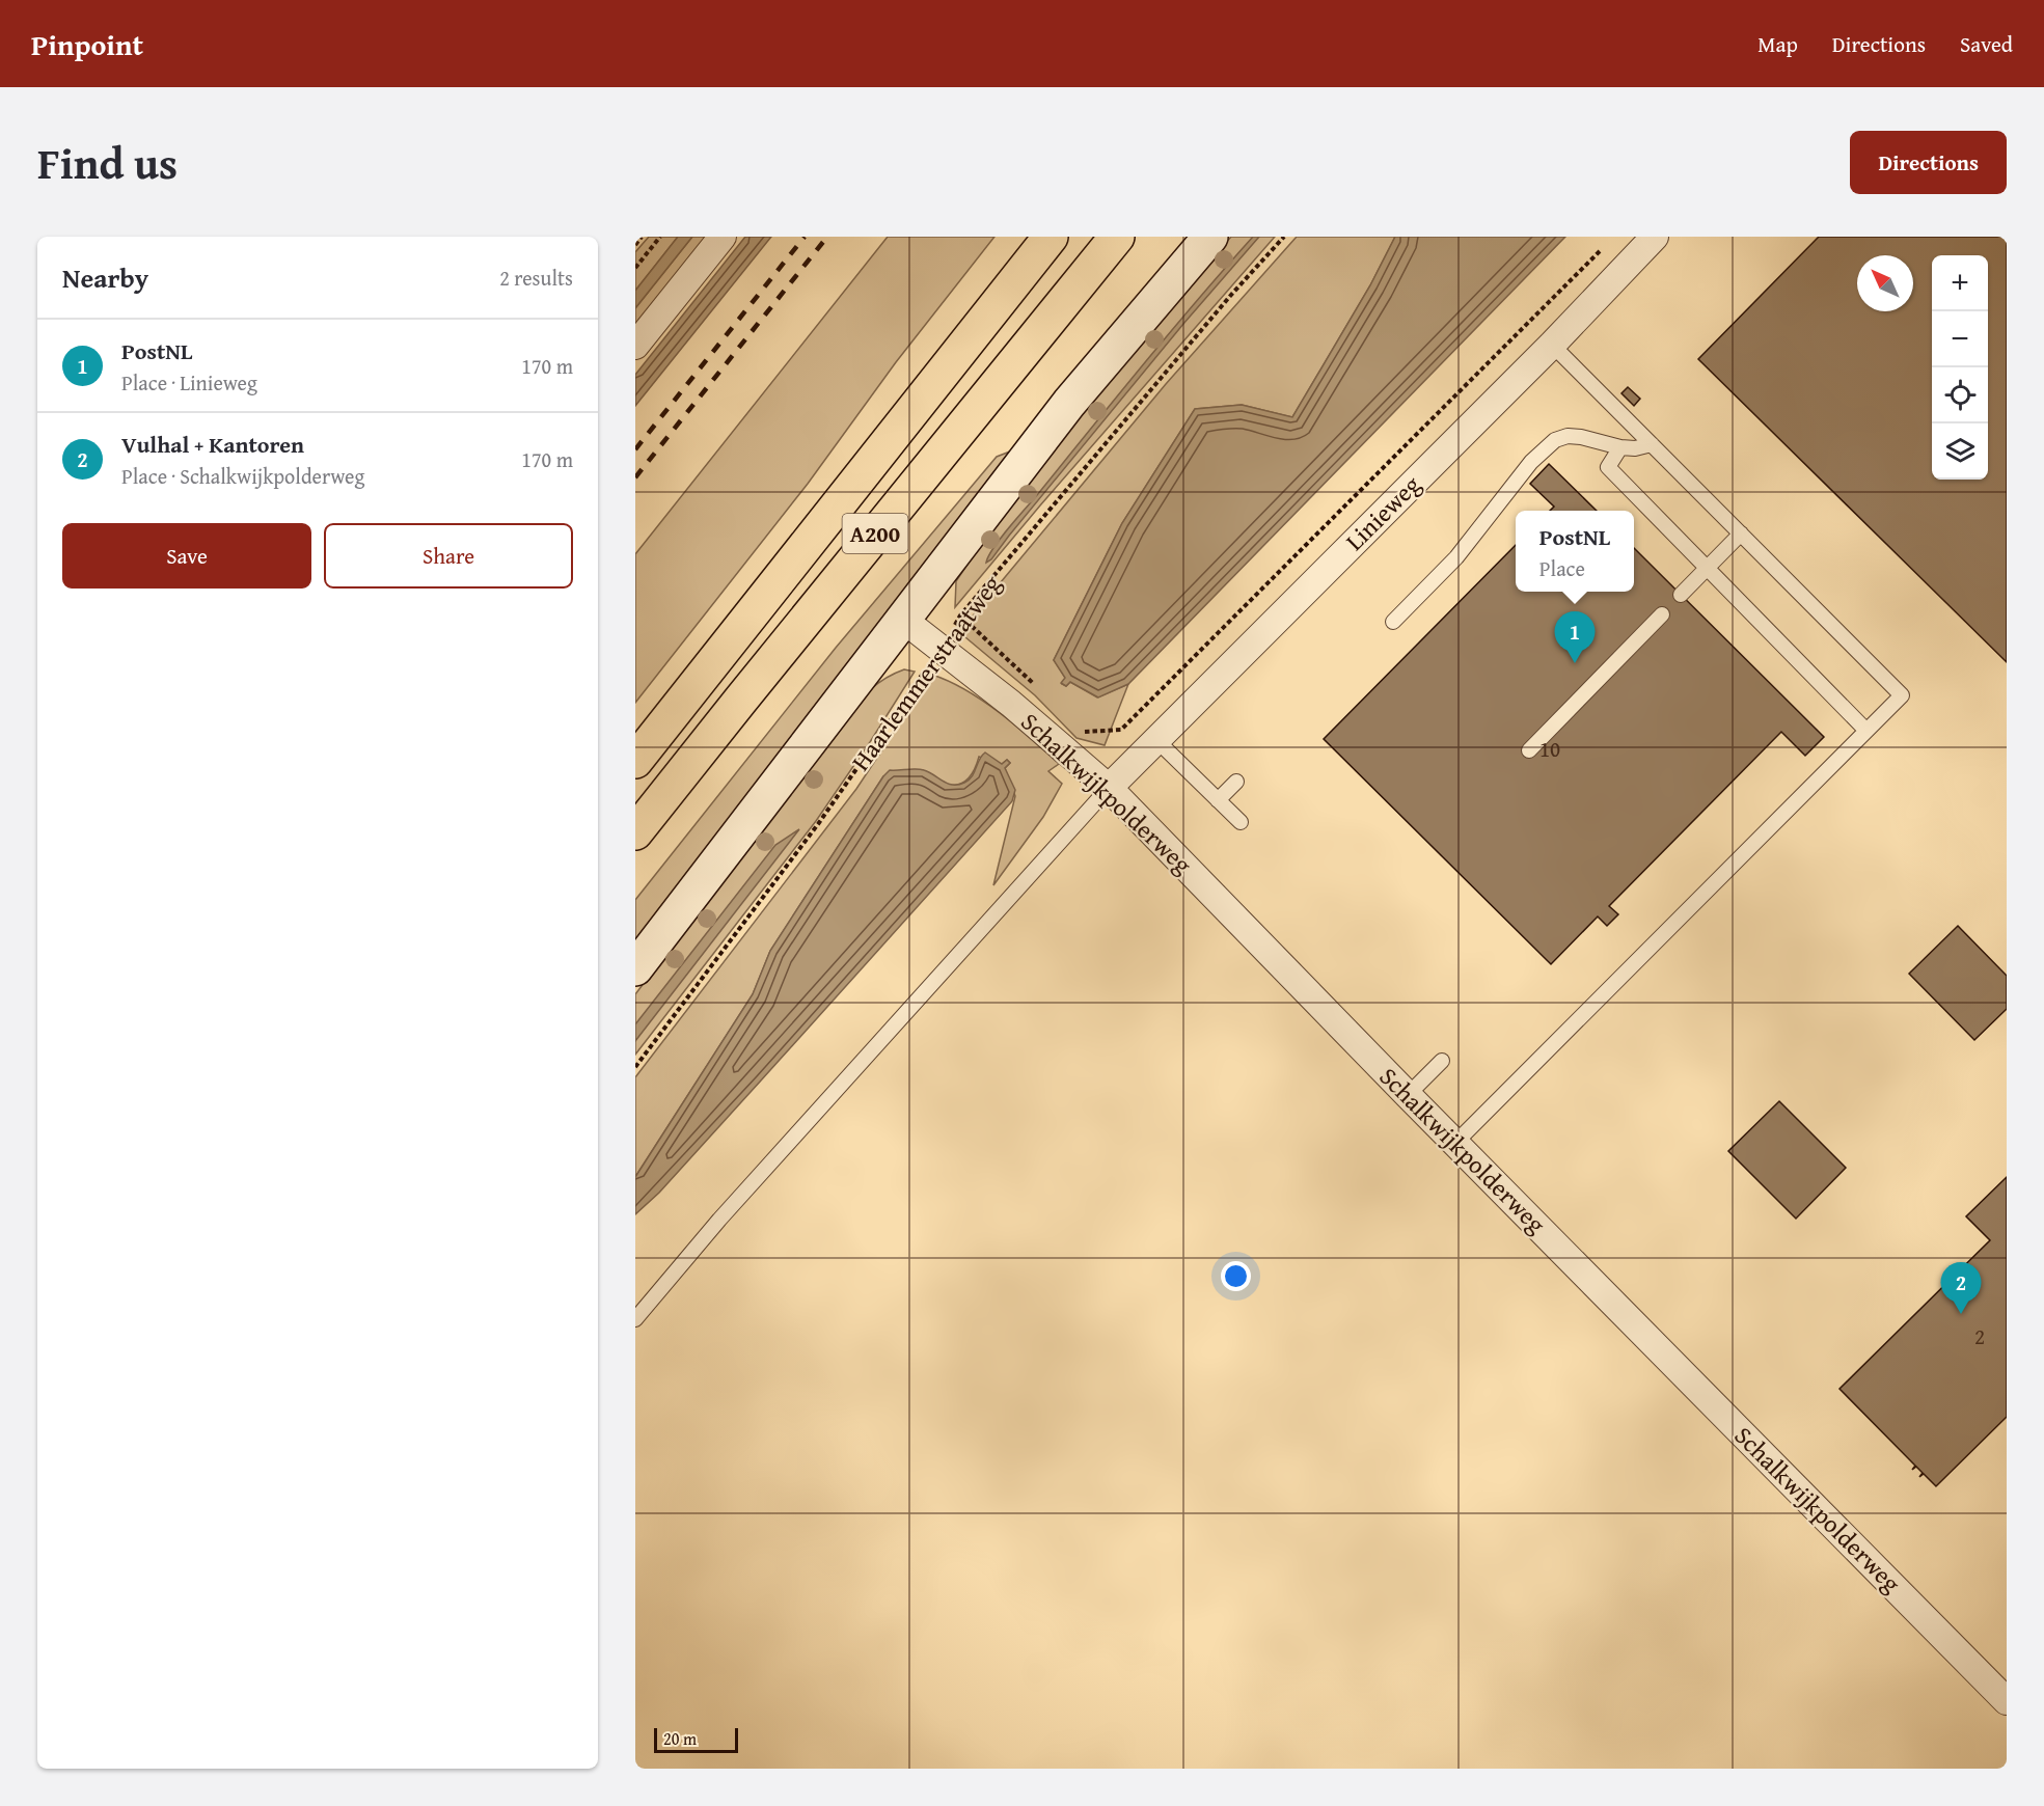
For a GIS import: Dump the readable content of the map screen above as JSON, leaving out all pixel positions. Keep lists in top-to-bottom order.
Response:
{
  "streets": {
    "highway": ["A200"],
    "main road": ["Haarlemmerstraatweg"],
    "street": ["Linieweg", "Schalkwijkpolderweg"]
  },
  "crossings": [
    ["Linieweg", "Schalkwijkpolderweg"],
    ["Haarlemmerstraatweg", "Schalkwijkpolderweg"]
  ],
  "house_numbers": ["10", "2"],
  "scale_bar": "20 m",
  "north": "top left",
  "page": {
    "header": "Pinpoint",
    "nav": ["Map", "Directions", "Saved"],
    "title": "Find us",
    "buttons": [
      "Directions",
      ["Save", "Share"]
    ],
    "heading": ["Nearby", "2 results"],
    "map_buttons": ["+", "−"],
    "list": [
      {
        "mark": "1",
        "name": "PostNL",
        "note": "Place · Linieweg",
        "value": "170 m"
      },
      {
        "mark": "2",
        "name": "Vulhal + Kantoren",
        "note": "Place · Schalkwijkpolderweg",
        "value": "170 m"
      }
    ],
    "popup": ["PostNL", "Place"],
    "pins": ["1", "2"],
    "scale": "20 m"
  }
}
